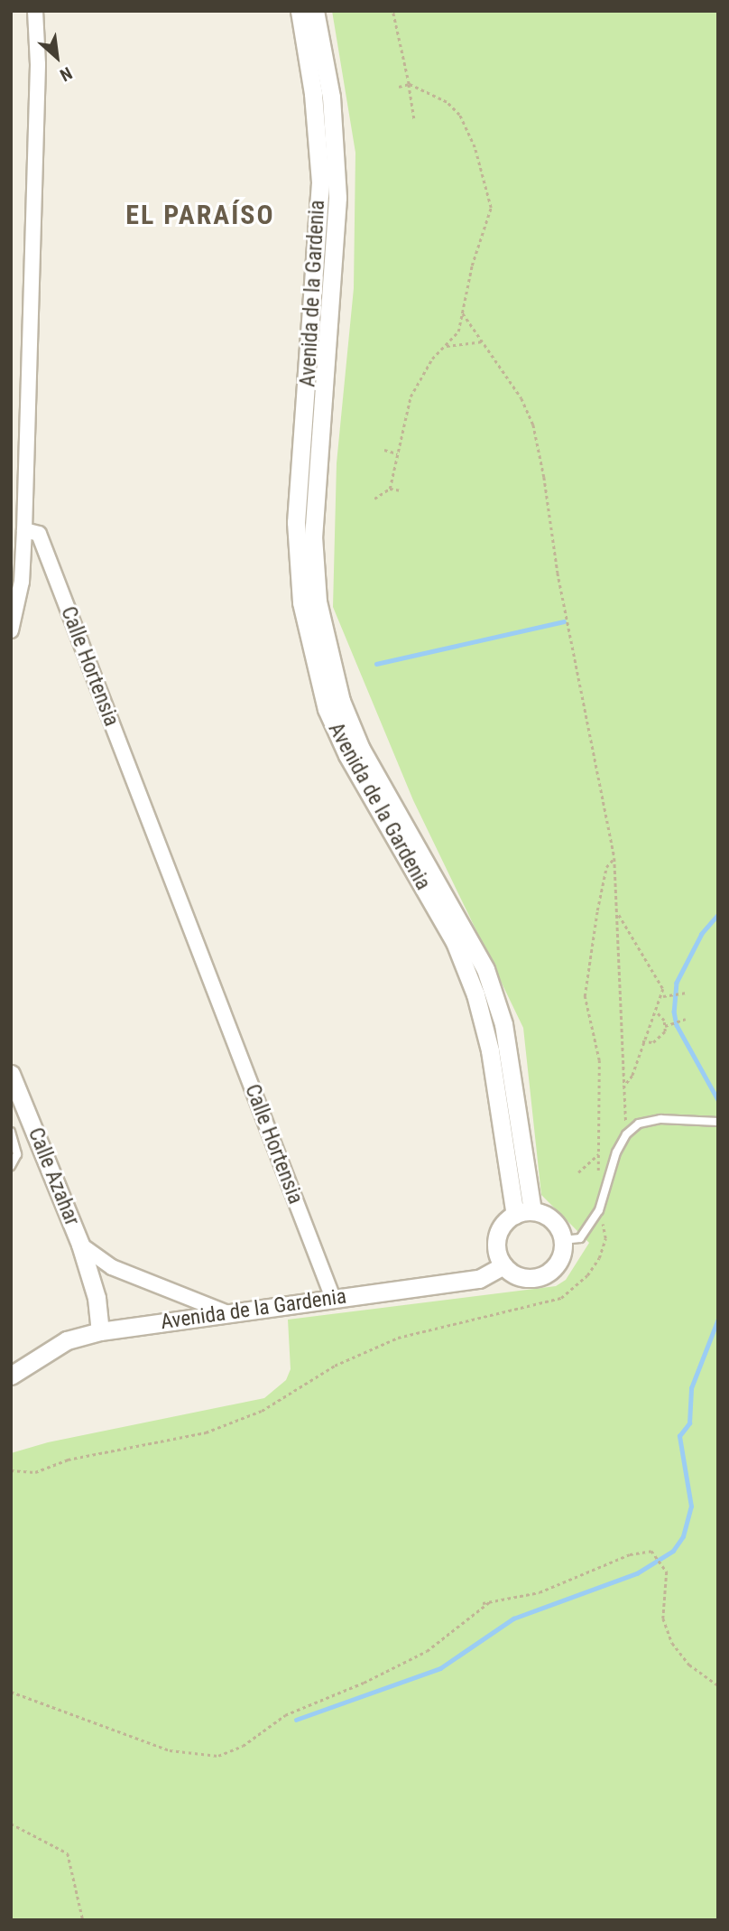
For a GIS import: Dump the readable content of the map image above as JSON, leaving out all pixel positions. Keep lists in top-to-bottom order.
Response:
{
  "streets": {
    "street": ["Avenida de la Gardenia", "Calle Hortensia", "Calle Azahar"]
  },
  "crossings": [
    ["Avenida de la Gardenia", "Calle Hortensia"],
    ["Avenida de la Gardenia", "Calle Azahar"]
  ],
  "districts": ["EL PARAÍSO"],
  "north": "bottom right"
}
